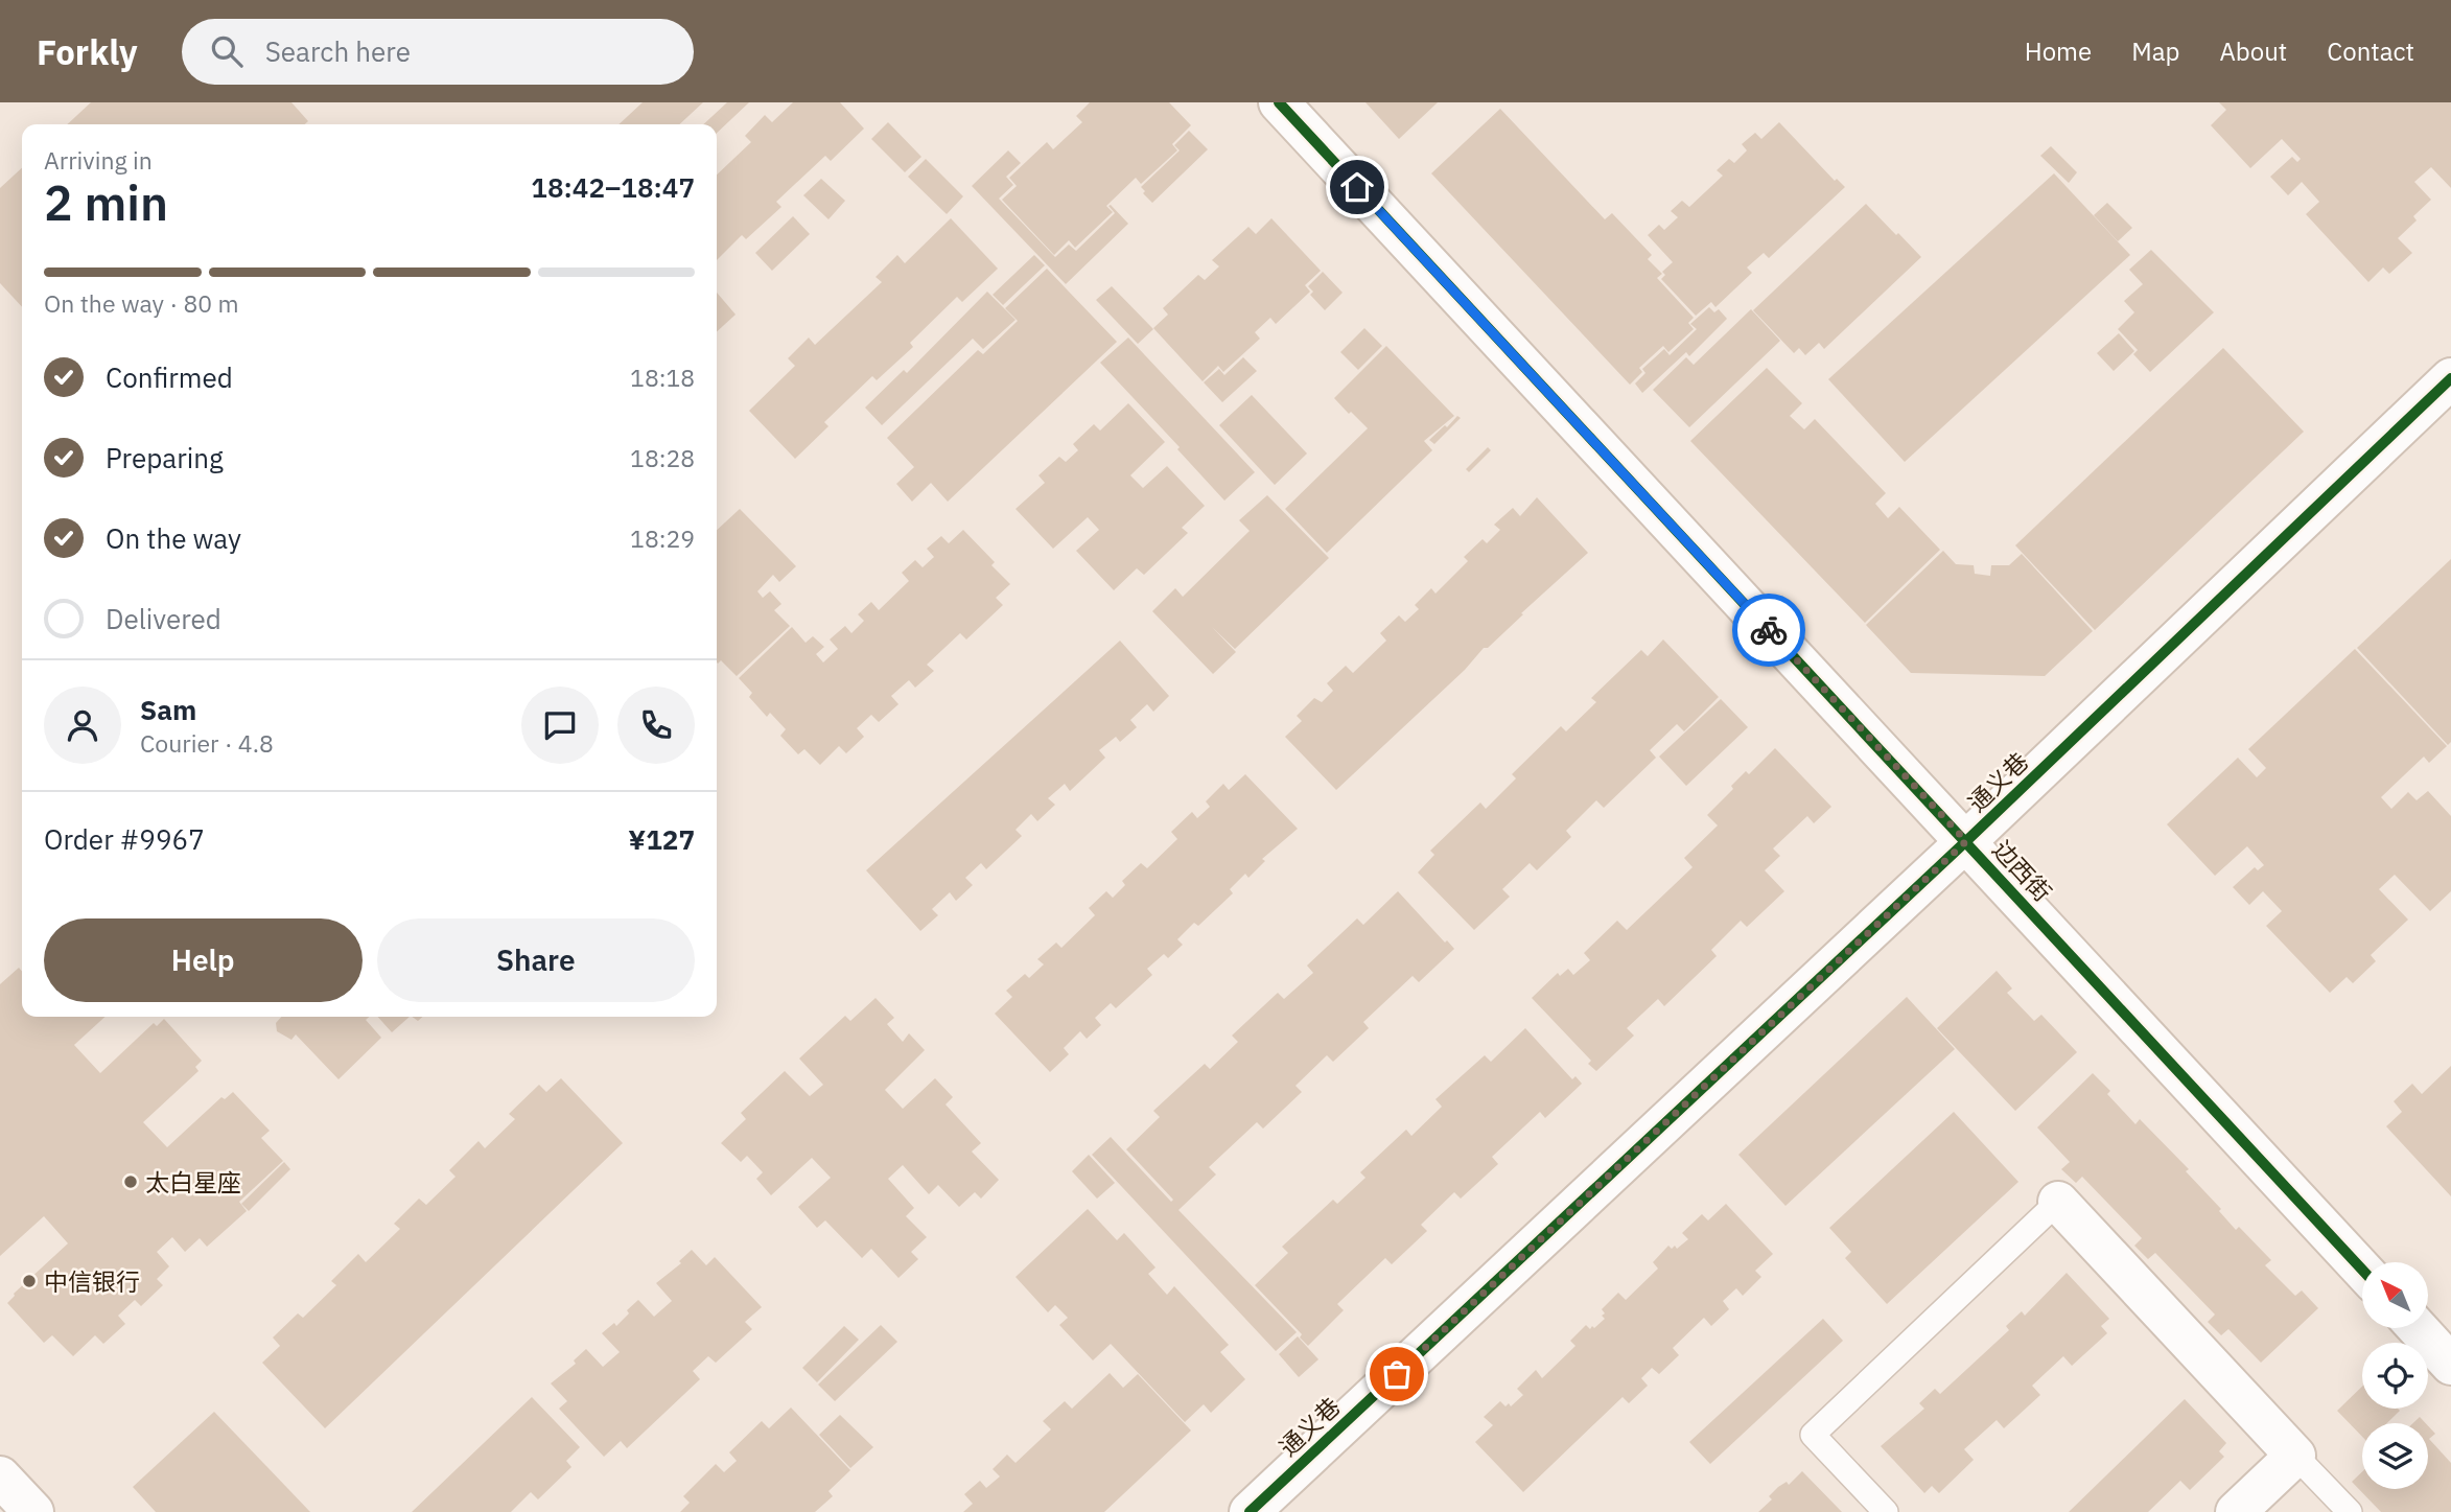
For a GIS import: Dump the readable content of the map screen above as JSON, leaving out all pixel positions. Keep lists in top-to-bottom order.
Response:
{
  "streets": {
    "street": ["通义巷", "边西街"]
  },
  "crossings": [
    ["通义巷", "边西街"]
  ],
  "places": ["太白星座", "中信银行"],
  "north": "top left",
  "page": {
    "header": "Forkly",
    "search": "Search here",
    "nav": [
      "Home",
      "Map",
      "About",
      "Contact"
    ],
    "heading": ["2 min", "Arriving in", "18:42–18:47"],
    "panel": [
      "Sam",
      "Courier · 4.8",
      "Order #9967",
      "¥127"
    ],
    "bar": "On the way · 80 m",
    "list": [
      ["Confirmed", "18:18"],
      ["Preparing", "18:28"],
      ["On the way", "18:29"],
      "Delivered"
    ],
    "buttons": ["Help", "Share"]
  }
}
